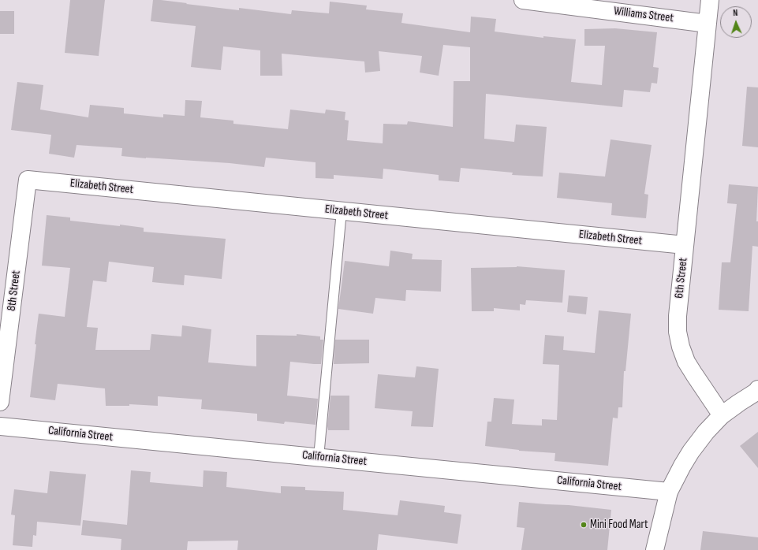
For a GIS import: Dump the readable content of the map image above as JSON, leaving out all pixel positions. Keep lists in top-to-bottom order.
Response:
{
  "streets": {
    "street": [
      "Williams Street",
      "Elizabeth Street",
      "6th Street",
      "8th Street",
      "California Street"
    ]
  },
  "crossings": [
    ["Williams Street", "6th Street"],
    ["Elizabeth Street", "6th Street"],
    ["Elizabeth Street", "8th Street"]
  ],
  "places": ["Mini Food Mart"],
  "north": "top"
}
